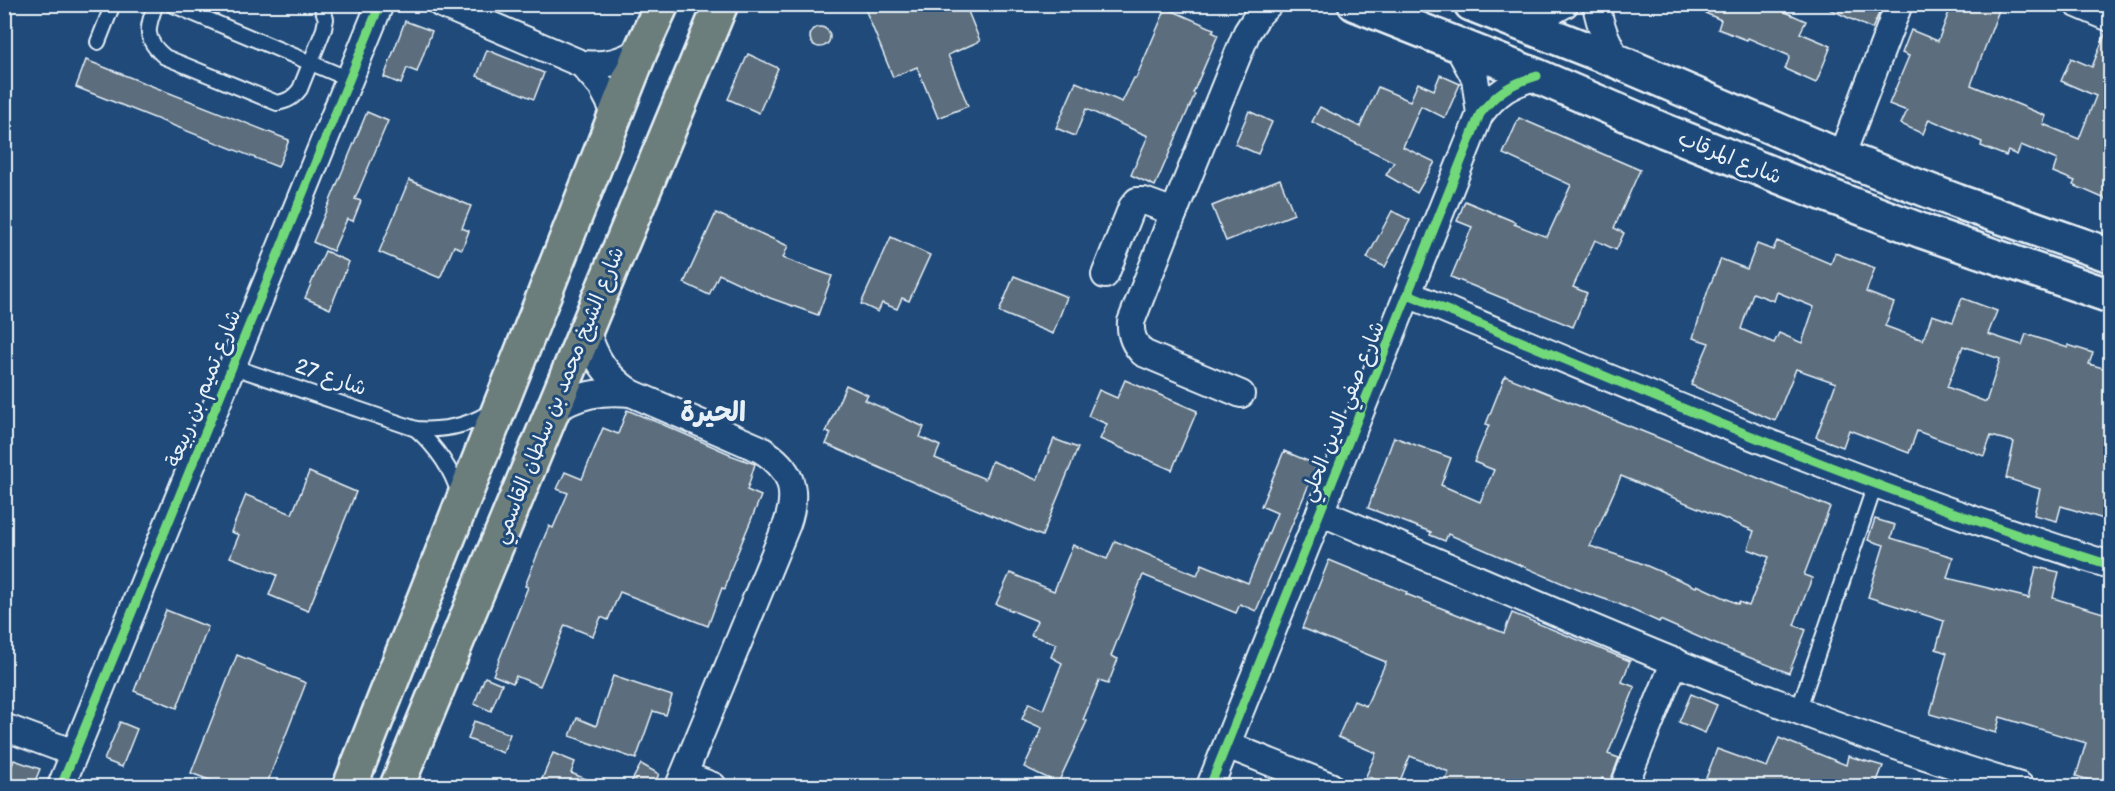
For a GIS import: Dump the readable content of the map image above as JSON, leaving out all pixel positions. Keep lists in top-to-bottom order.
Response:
{
  "streets": {
    "main road": ["شارع المرقاب", "شارع الشيخ محمد بن سلطان القاسمي"],
    "street": ["شارع تميم بن ربيعة", "شارع صفي الدين الحلي"],
    "lane": ["شارع 27"]
  },
  "crossings": [
    ["شارع المرقاب", "شارع صفي الدين الحلي"],
    ["شارع 27", "شارع تميم بن ربيعة"]
  ],
  "districts": ["الحيرة"]
}
